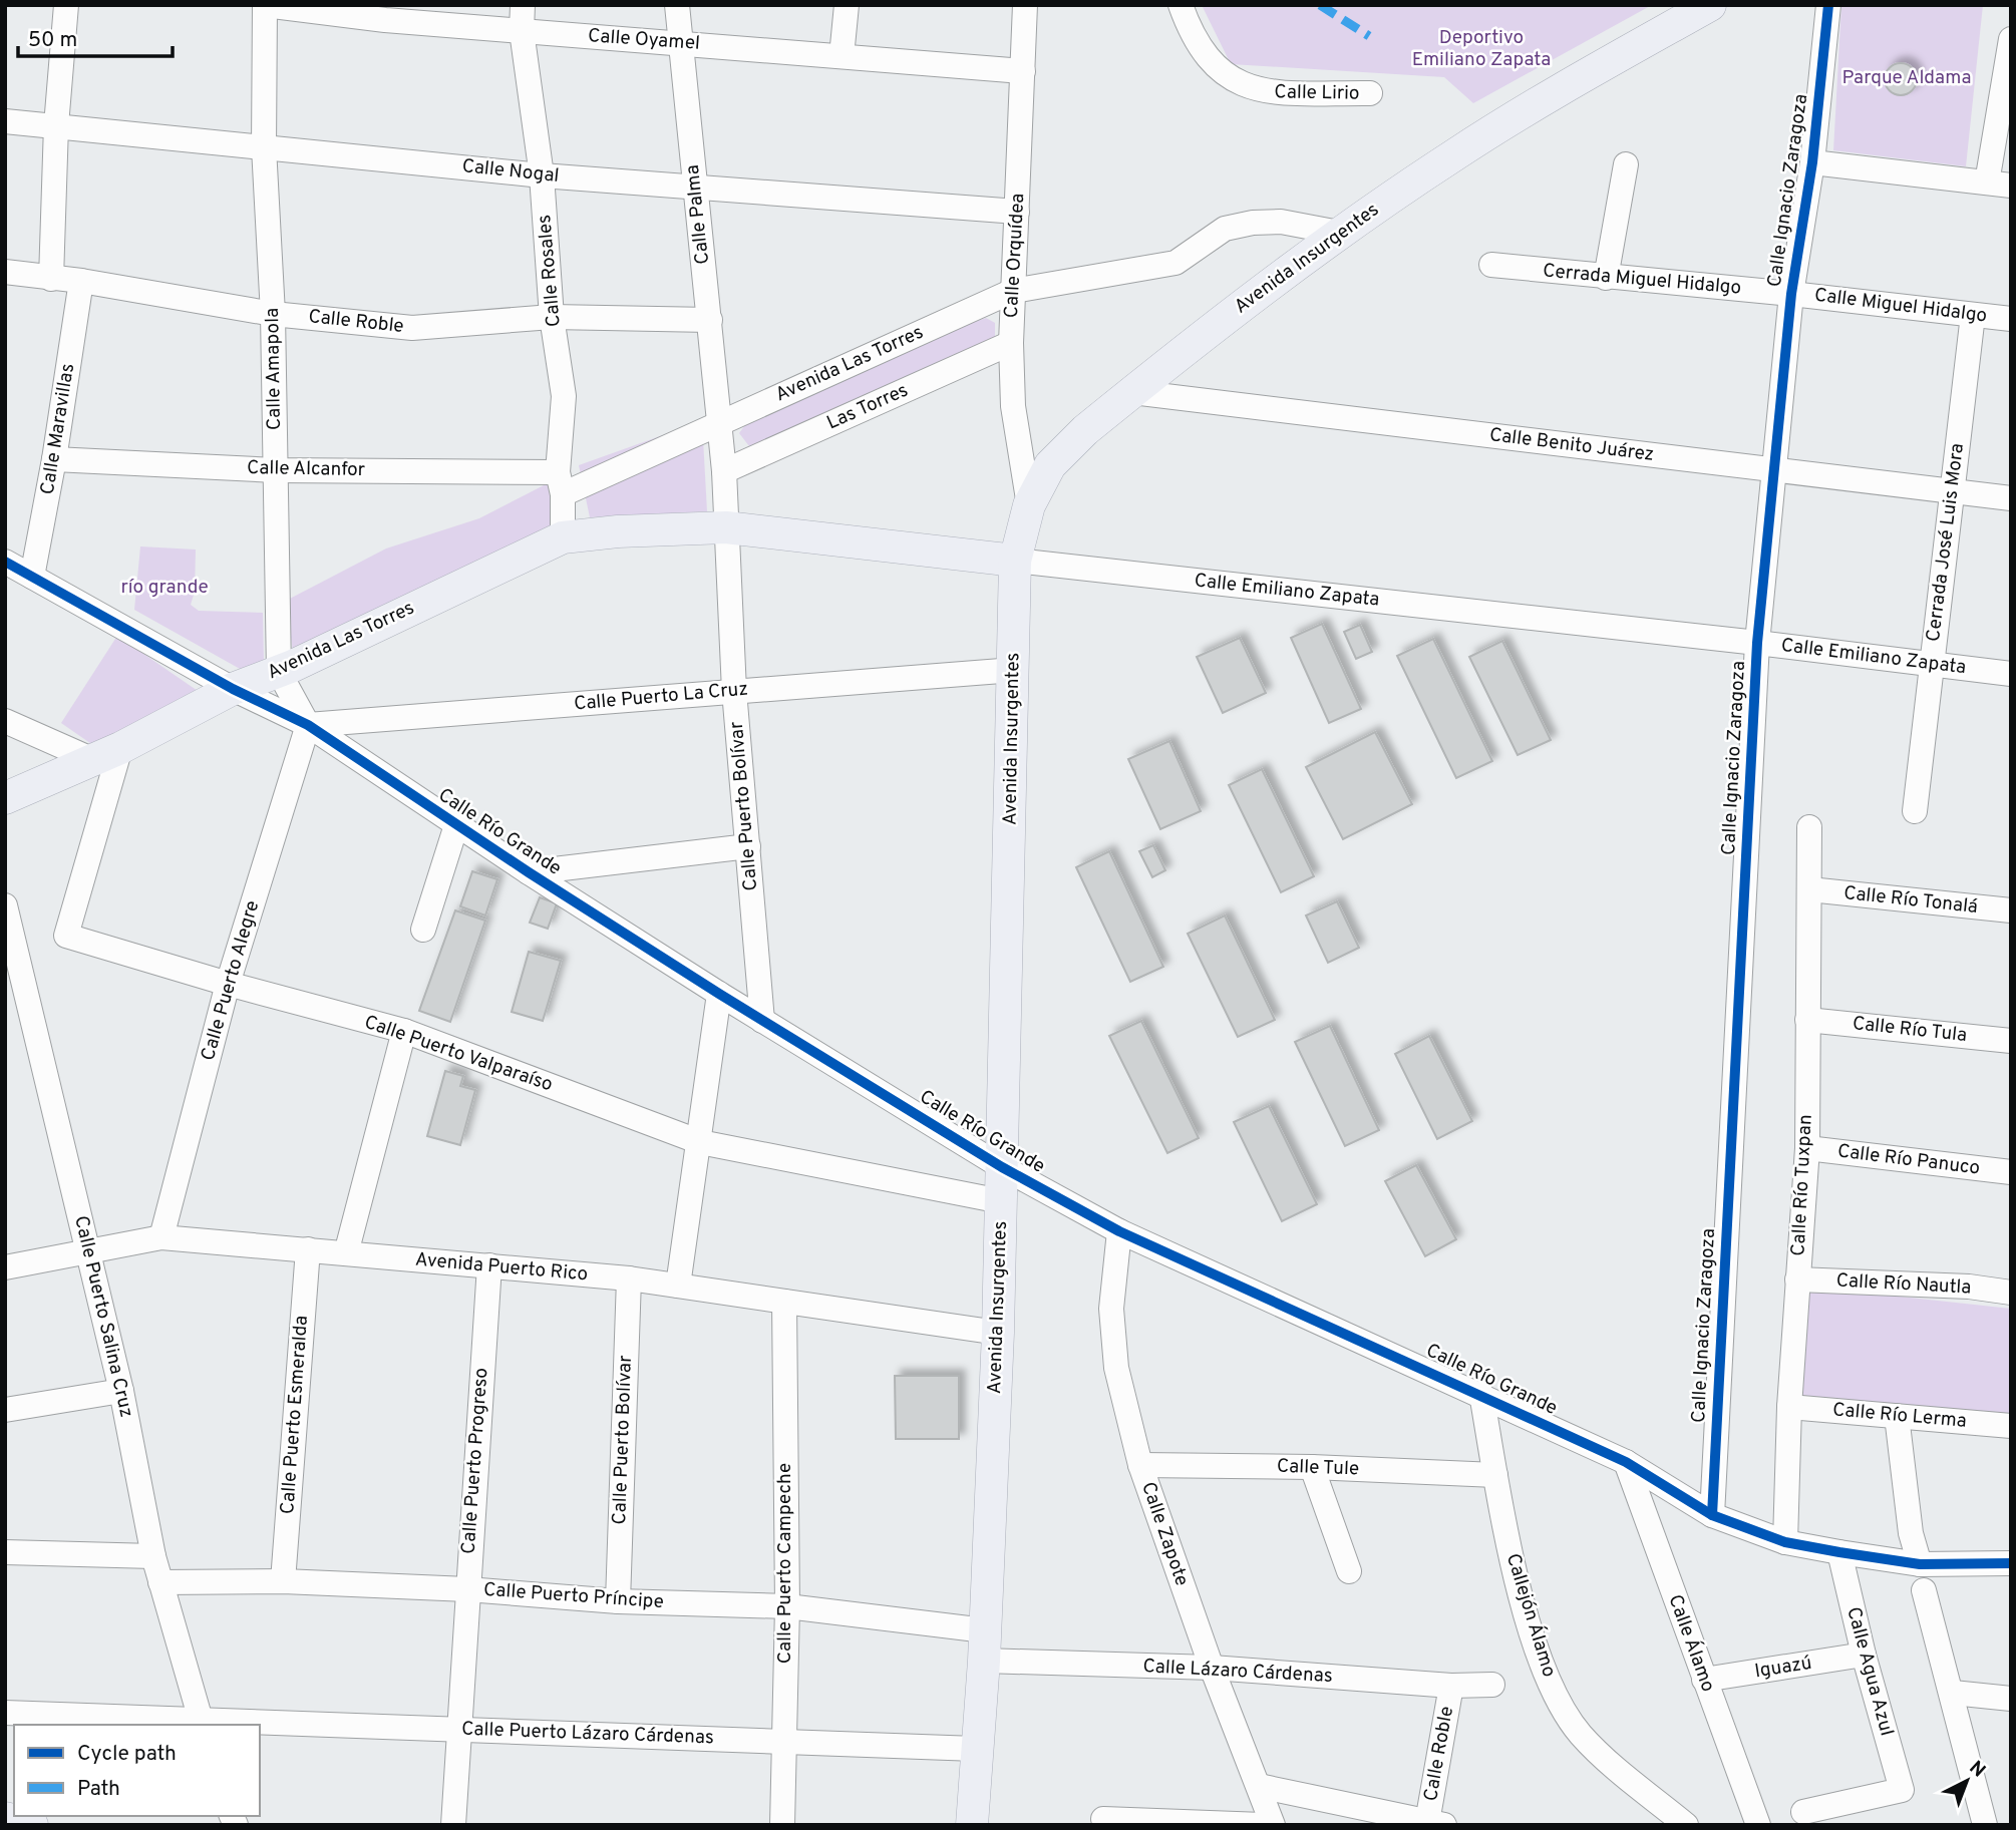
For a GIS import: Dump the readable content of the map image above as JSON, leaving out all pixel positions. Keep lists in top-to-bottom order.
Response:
{
  "streets": {
    "main road": ["Avenida Insurgentes", "Avenida Las Torres", "Calle Emiliano Zapata"],
    "street": [
      "Calle Oyamel",
      "Calle Lirio",
      "Calle Nogal",
      "Calle Ignacio Zaragoza",
      "Calle Palma",
      "Calle Orquídea",
      "Calle Rosales",
      "Cerrada Miguel Hidalgo",
      "Calle Miguel Hidalgo",
      "Calle Roble",
      "Calle Amapola",
      "Las Torres",
      "Calle Maravillas",
      "Calle Benito Juárez",
      "Calle Alcanfor",
      "Cerrada José Luis Mora",
      "Calle Puerto La Cruz",
      "Calle Puerto Bolívar",
      "Calle Río Grande",
      "Calle Río Tonalá",
      "Calle Puerto Alegre",
      "Calle Río Tula",
      "Calle Puerto Valparaíso",
      "Calle Río Panuco",
      "Calle Río Tuxpan",
      "Avenida Puerto Rico",
      "Calle Río Nautla",
      "Calle Puerto Salina Cruz",
      "Calle Puerto Esmeralda",
      "Calle Río Lerma",
      "Calle Puerto Progreso",
      "Calle Tule",
      "Calle Zapote",
      "Calle Puerto Campeche",
      "Calle Puerto Príncipe",
      "Callejón Álamo",
      "Calle Álamo",
      "Iguazú",
      "Calle Lázaro Cárdenas",
      "Calle Agua Azul",
      "Calle Puerto Lázaro Cárdenas"
    ]
  },
  "crossings": [
    ["Calle Oyamel", "Calle Palma"],
    ["Calle Oyamel", "Calle Orquídea"],
    ["Calle Oyamel", "Calle Rosales"],
    ["Calle Oyamel", "Calle Amapola"],
    ["Calle Nogal", "Calle Palma"],
    ["Calle Nogal", "Calle Orquídea"],
    ["Calle Nogal", "Calle Rosales"],
    ["Calle Nogal", "Calle Amapola"],
    ["Calle Ignacio Zaragoza", "Cerrada Miguel Hidalgo"],
    ["Calle Ignacio Zaragoza", "Calle Miguel Hidalgo"],
    ["Calle Ignacio Zaragoza", "Calle Benito Juárez"],
    ["Calle Ignacio Zaragoza", "Calle Emiliano Zapata"],
    ["Calle Ignacio Zaragoza", "Calle Río Grande"],
    ["Calle Palma", "Calle Roble"],
    ["Calle Palma", "Avenida Las Torres"],
    ["Calle Palma", "Calle Puerto Bolívar"],
    ["Calle Orquídea", "Avenida Insurgentes"],
    ["Calle Orquídea", "Avenida Las Torres"],
    ["Calle Orquídea", "Las Torres"],
    ["Avenida Insurgentes", "Avenida Las Torres"],
    ["Avenida Insurgentes", "Calle Benito Juárez"],
    ["Avenida Insurgentes", "Calle Emiliano Zapata"],
    ["Avenida Insurgentes", "Calle Puerto La Cruz"],
    ["Avenida Insurgentes", "Calle Río Grande"],
    ["Avenida Insurgentes", "Calle Puerto Valparaíso"],
    ["Avenida Insurgentes", "Avenida Puerto Rico"],
    ["Avenida Insurgentes", "Calle Puerto Príncipe"],
    ["Avenida Insurgentes", "Calle Lázaro Cárdenas"],
    ["Avenida Insurgentes", "Calle Puerto Lázaro Cárdenas"],
    ["Calle Rosales", "Calle Roble"],
    ["Calle Rosales", "Avenida Las Torres"],
    ["Calle Rosales", "Calle Alcanfor"],
    ["Calle Rosales", "Calle Emiliano Zapata"],
    ["Cerrada Miguel Hidalgo", "Calle Miguel Hidalgo"],
    ["Calle Miguel Hidalgo", "Cerrada José Luis Mora"],
    ["Calle Roble", "Calle Amapola"],
    ["Calle Roble", "Calle Maravillas"],
    ["Calle Roble", "Calle Lázaro Cárdenas"],
    ["Avenida Las Torres", "Calle Amapola"],
    ["Avenida Las Torres", "Calle Alcanfor"],
    ["Avenida Las Torres", "Calle Emiliano Zapata"],
    ["Avenida Las Torres", "Calle Puerto Bolívar"],
    ["Avenida Las Torres", "Calle Río Grande"],
    ["Avenida Las Torres", "Calle Puerto Valparaíso"],
    ["Calle Amapola", "Calle Alcanfor"],
    ["Calle Amapola", "Calle Puerto La Cruz"],
    ["Calle Amapola", "Calle Río Grande"],
    ["Calle Amapola", "Calle Puerto Alegre"],
    ["Las Torres", "Calle Puerto Bolívar"],
    ["Calle Maravillas", "Calle Alcanfor"],
    ["Calle Maravillas", "Calle Río Grande"],
    ["Calle Benito Juárez", "Cerrada José Luis Mora"],
    ["Cerrada José Luis Mora", "Calle Emiliano Zapata"],
    ["Calle Emiliano Zapata", "Calle Puerto Bolívar"],
    ["Calle Puerto La Cruz", "Calle Puerto Bolívar"],
    ["Calle Puerto La Cruz", "Calle Río Grande"],
    ["Calle Puerto La Cruz", "Calle Puerto Alegre"],
    ["Calle Puerto Bolívar", "Calle Río Grande"],
    ["Calle Puerto Bolívar", "Avenida Puerto Rico"],
    ["Calle Puerto Bolívar", "Calle Puerto Príncipe"],
    ["Calle Río Grande", "Calle Puerto Alegre"],
    ["Calle Río Grande", "Calle Río Tuxpan"],
    ["Calle Río Grande", "Calle Zapote"],
    ["Calle Río Grande", "Callejón Álamo"],
    ["Calle Río Grande", "Calle Álamo"],
    ["Calle Río Grande", "Calle Agua Azul"],
    ["Calle Río Tonalá", "Calle Río Tuxpan"],
    ["Calle Puerto Alegre", "Calle Puerto Valparaíso"],
    ["Calle Puerto Alegre", "Avenida Puerto Rico"],
    ["Calle Río Tula", "Calle Río Tuxpan"],
    ["Calle Río Panuco", "Calle Río Tuxpan"],
    ["Calle Río Tuxpan", "Calle Río Nautla"],
    ["Calle Río Tuxpan", "Calle Río Lerma"],
    ["Avenida Puerto Rico", "Calle Puerto Salina Cruz"],
    ["Avenida Puerto Rico", "Calle Puerto Esmeralda"],
    ["Avenida Puerto Rico", "Calle Puerto Progreso"],
    ["Avenida Puerto Rico", "Calle Puerto Campeche"],
    ["Calle Puerto Salina Cruz", "Calle Puerto Príncipe"],
    ["Calle Puerto Salina Cruz", "Calle Puerto Lázaro Cárdenas"],
    ["Calle Puerto Esmeralda", "Calle Puerto Príncipe"],
    ["Calle Puerto Progreso", "Calle Puerto Príncipe"],
    ["Calle Puerto Progreso", "Calle Puerto Lázaro Cárdenas"],
    ["Calle Tule", "Calle Zapote"],
    ["Calle Tule", "Callejón Álamo"],
    ["Calle Zapote", "Calle Lázaro Cárdenas"],
    ["Calle Puerto Campeche", "Calle Puerto Príncipe"],
    ["Calle Puerto Campeche", "Calle Puerto Lázaro Cárdenas"],
    ["Calle Puerto Príncipe", "Calle Lázaro Cárdenas"],
    ["Calle Álamo", "Iguazú"],
    ["Iguazú", "Calle Agua Azul"]
  ],
  "parks": ["Deportivo Emiliano Zapata", "Parque Aldama", "río grande"],
  "legend": ["Cycle path", "Path"],
  "scale_bar": "50 m",
  "north": "top right"
}
